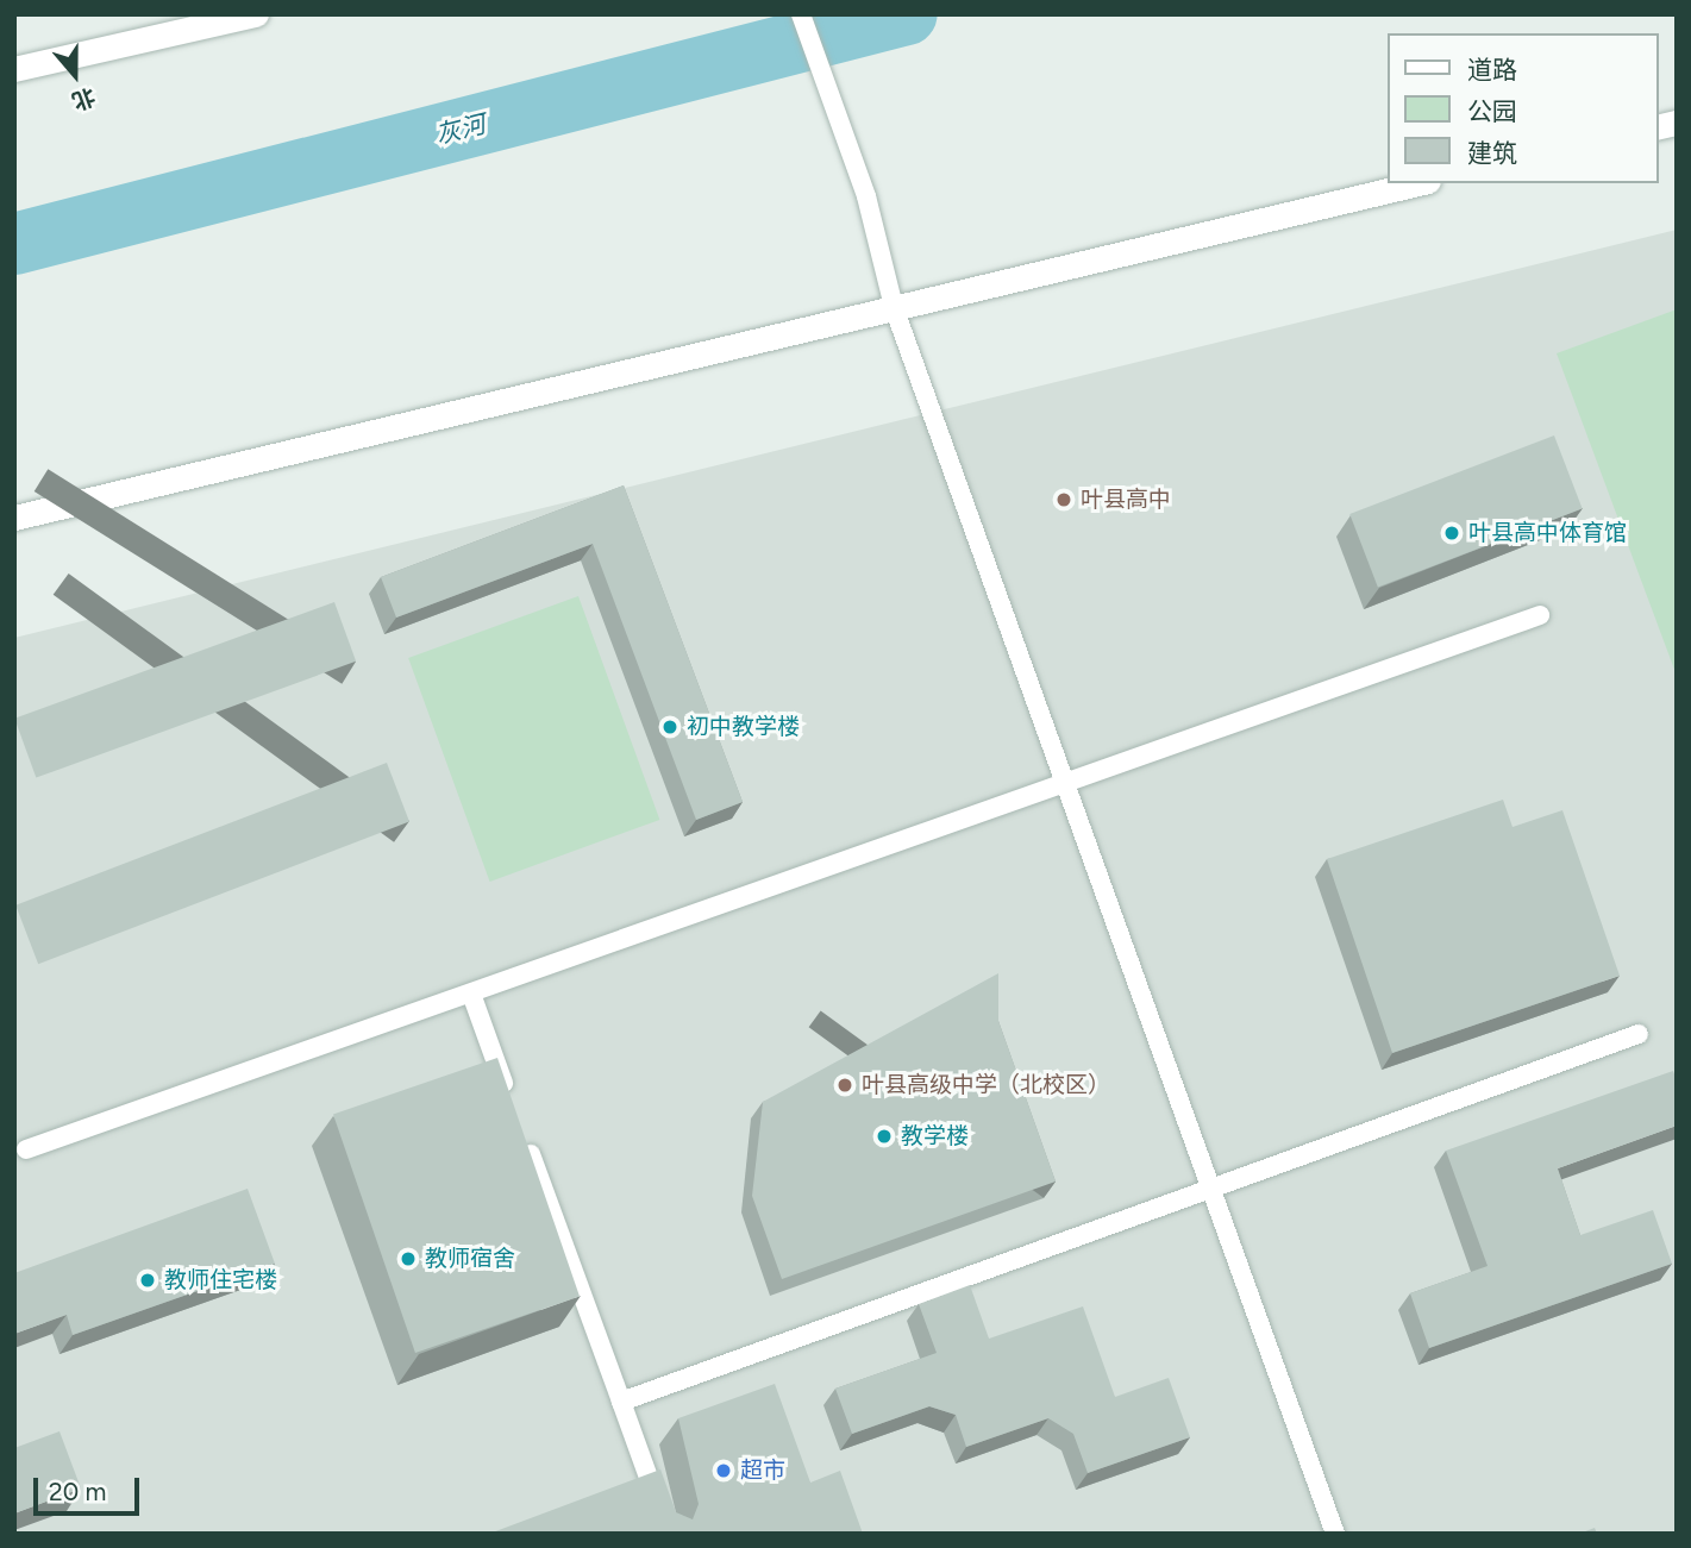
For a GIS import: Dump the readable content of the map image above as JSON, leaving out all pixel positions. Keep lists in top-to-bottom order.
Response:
{
  "water": ["灰河"],
  "places": [
    "叶县高中",
    "叶县高中体育馆",
    "初中教学楼",
    "叶县高级中学（北校区）",
    "教学楼",
    "教师宿舍",
    "教师住宅楼",
    "超市"
  ],
  "legend": ["道路", "公园", "建筑"],
  "scale_bar": "20 m",
  "north": "bottom"
}
